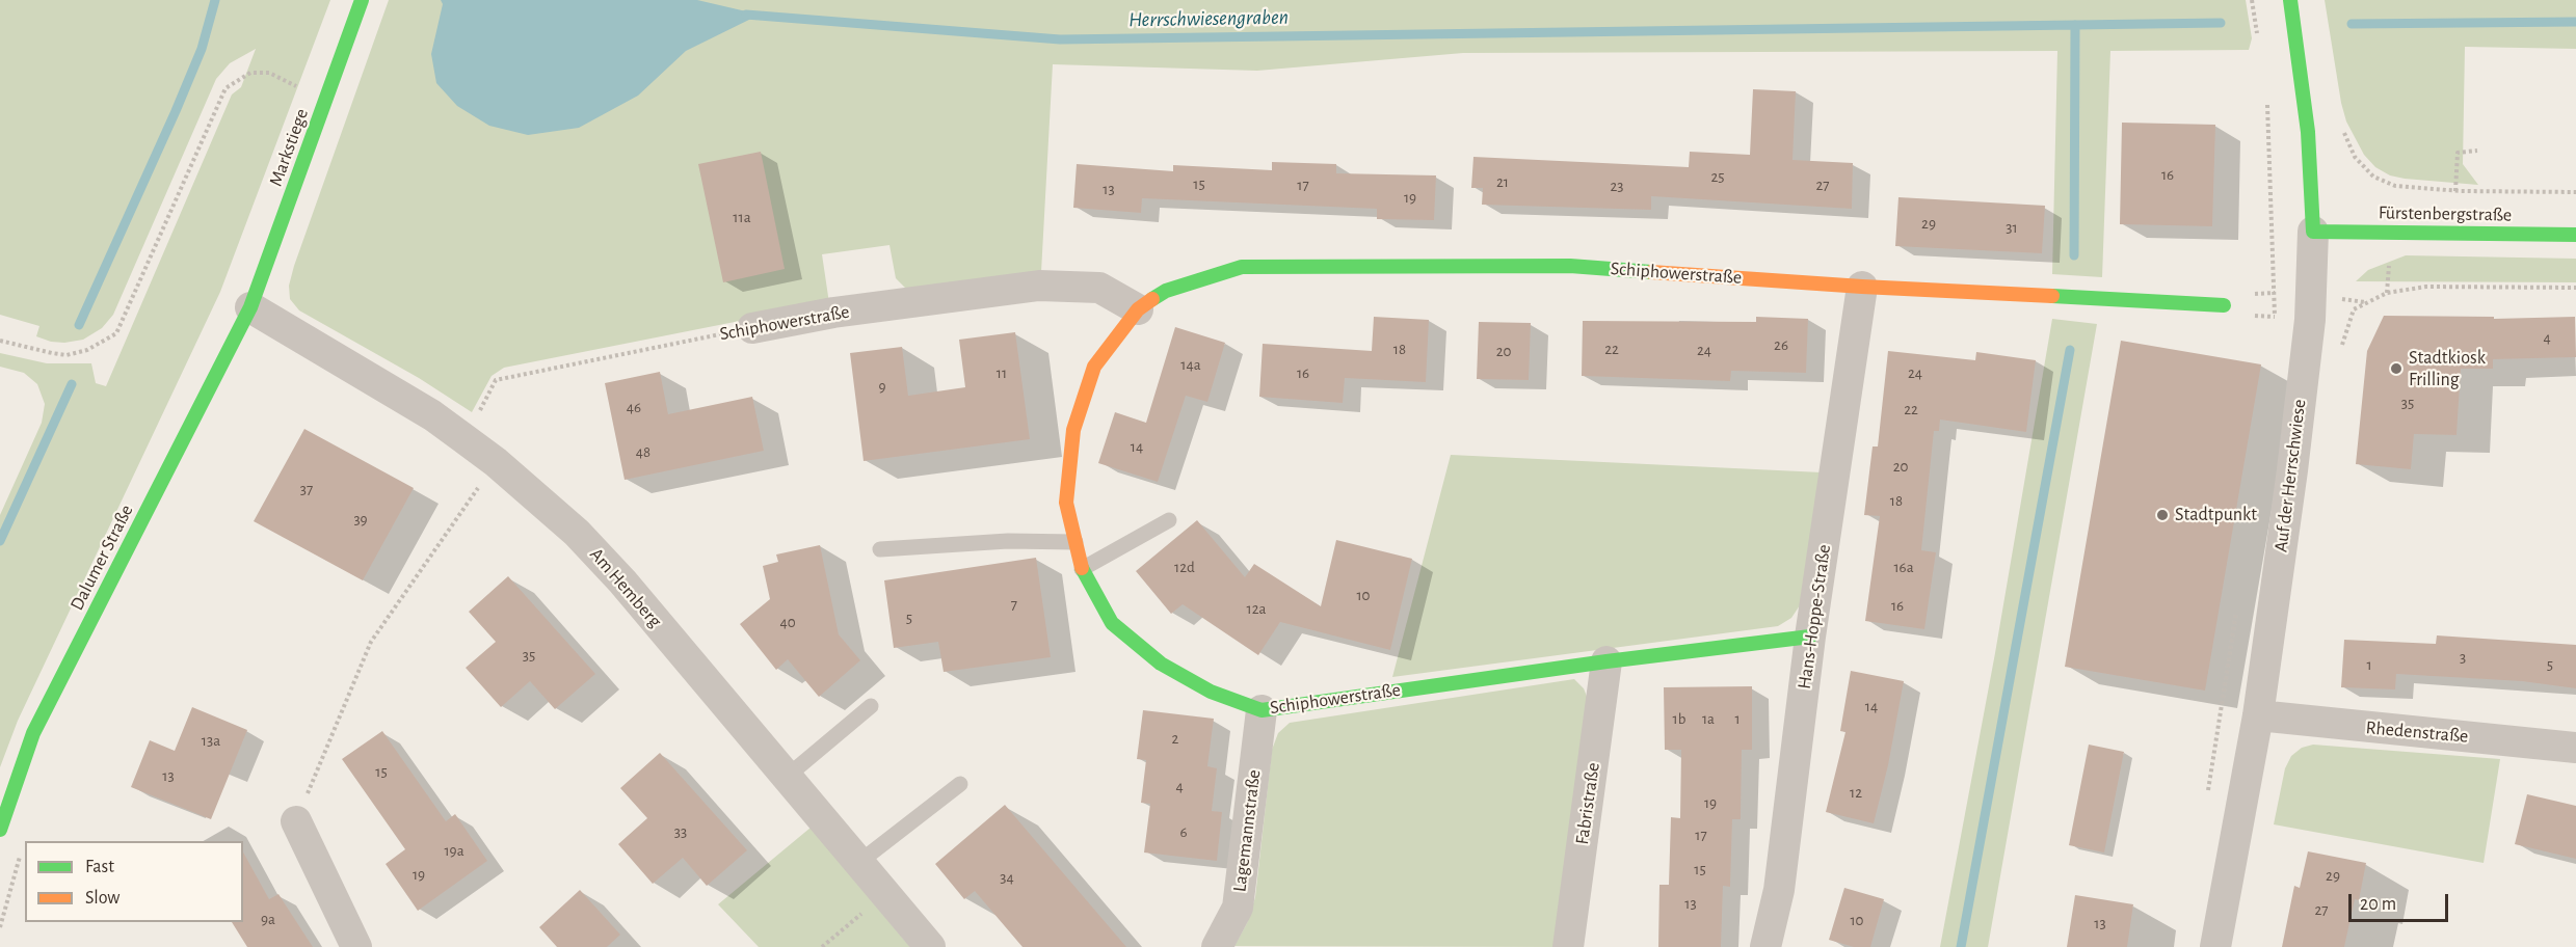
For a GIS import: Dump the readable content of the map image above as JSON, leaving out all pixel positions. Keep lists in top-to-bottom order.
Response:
{
  "streets": {
    "street": [
      "Markstiege",
      "Fürstenbergstraße",
      "Schiphowerstraße",
      "Auf der Herrschwiese",
      "Dalumer Straße",
      "Am Hemberg",
      "Hans-Hoppe-Straße",
      "Rhedenstraße",
      "Fabristraße",
      "Lagemannstraße"
    ]
  },
  "crossings": [
    ["Markstiege", "Dalumer Straße"],
    ["Markstiege", "Am Hemberg"],
    ["Fürstenbergstraße", "Auf der Herrschwiese"],
    ["Schiphowerstraße", "Am Hemberg"],
    ["Schiphowerstraße", "Hans-Hoppe-Straße"],
    ["Schiphowerstraße", "Fabristraße"],
    ["Schiphowerstraße", "Lagemannstraße"],
    ["Auf der Herrschwiese", "Rhedenstraße"],
    ["Dalumer Straße", "Am Hemberg"]
  ],
  "water": ["Herrschwiesengraben"],
  "places": ["Stadtkiosk Frilling", "Stadtpunkt"],
  "house_numbers": [
    "16",
    "25",
    "21",
    "15",
    "17",
    "27",
    "23",
    "13",
    "19",
    "11a",
    "29",
    "31",
    "4",
    "26",
    "18",
    "22",
    "24",
    "20",
    "14a",
    "11",
    "16",
    "24",
    "9",
    "35",
    "46",
    "22",
    "14",
    "48",
    "20",
    "37",
    "18",
    "39",
    "12d",
    "16a",
    "10",
    "7",
    "16",
    "12a",
    "5",
    "40",
    "35",
    "3",
    "1",
    "5",
    "14",
    "1b",
    "1a",
    "1",
    "2",
    "13a",
    "15",
    "13",
    "4",
    "12",
    "19",
    "33",
    "6",
    "17",
    "19a",
    "15",
    "19",
    "29",
    "34",
    "13",
    "27",
    "9a",
    "10",
    "13"
  ],
  "legend": ["Fast", "Slow"],
  "scale_bar": "20 m"
}
